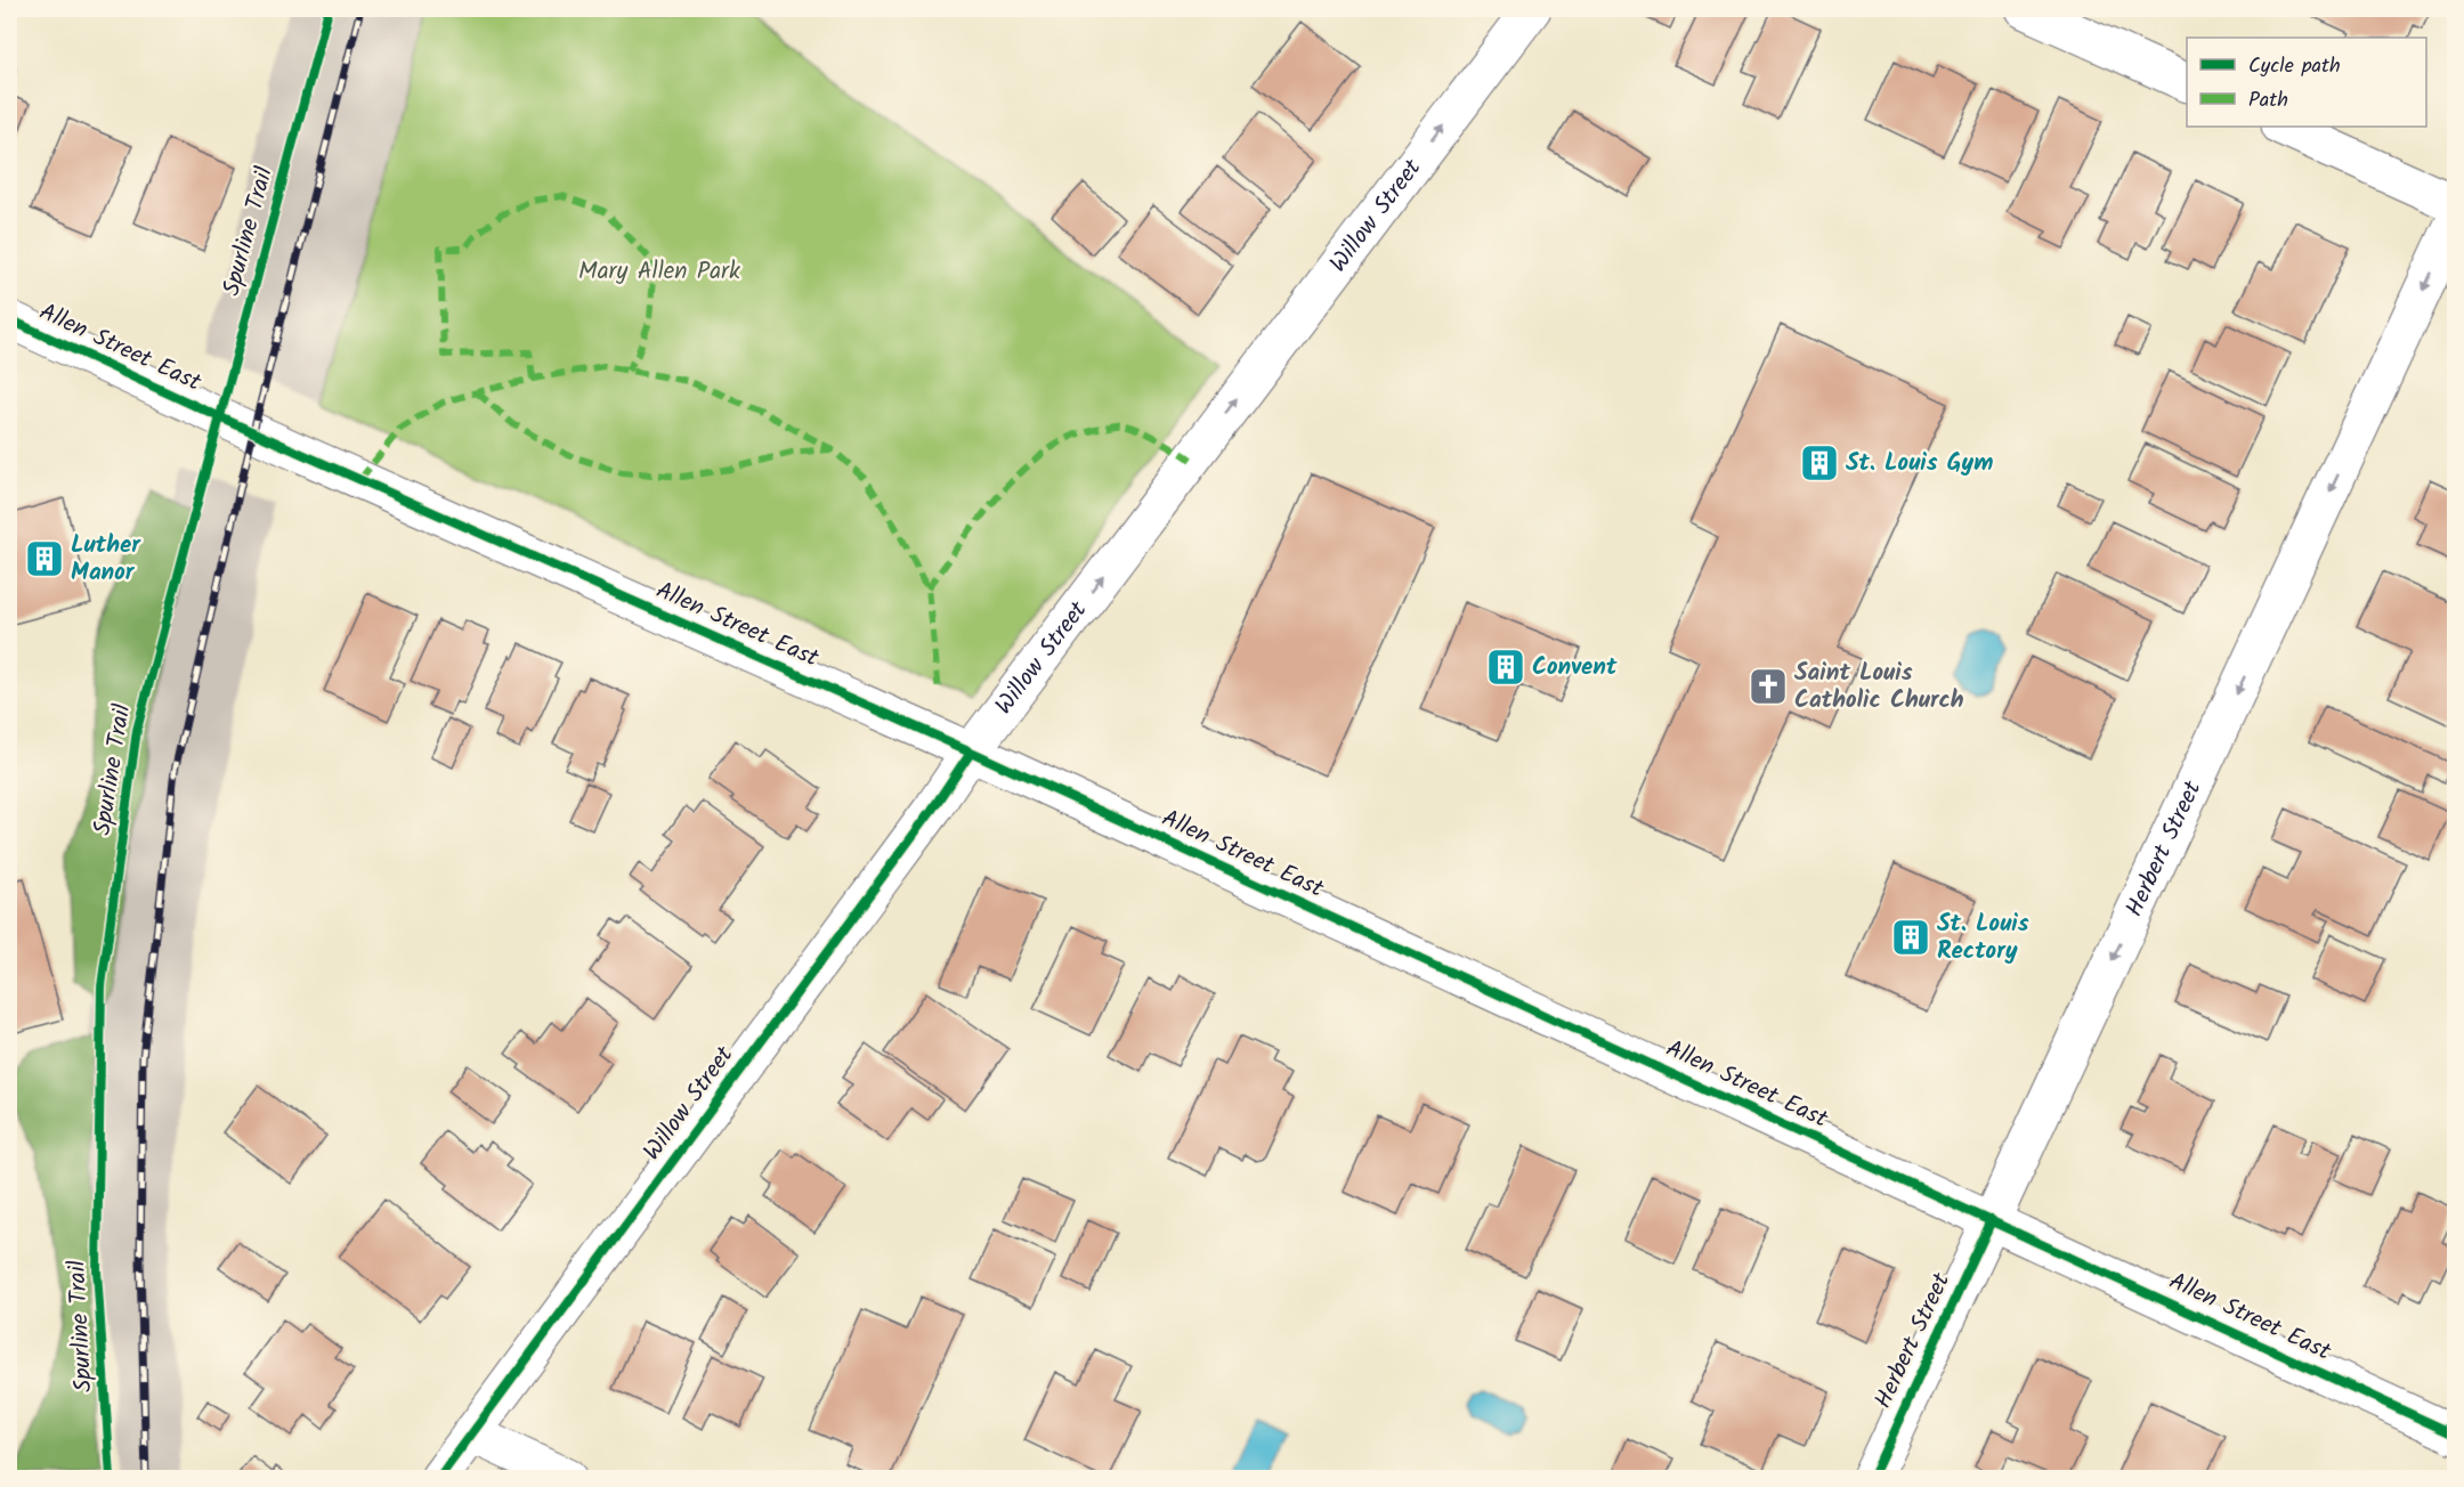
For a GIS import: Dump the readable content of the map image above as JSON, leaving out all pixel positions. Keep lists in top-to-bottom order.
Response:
{
  "streets": {
    "street": ["Willow Street", "Allen Street East", "Herbert Street"],
    "cycle path": ["Spurline Trail"]
  },
  "crossings": [
    ["Willow Street", "Allen Street East"],
    ["Allen Street East", "Herbert Street"]
  ],
  "one_way": ["Willow Street", "Herbert Street"],
  "parks": ["Mary Allen Park"],
  "places": {
    "building": [
      "St. Louis Gym",
      "Luther Manor",
      "Convent",
      "St. Louis Rectory"
    ],
    "church": ["Saint Louis Catholic Church"]
  },
  "legend": ["Cycle path", "Path"]
}
